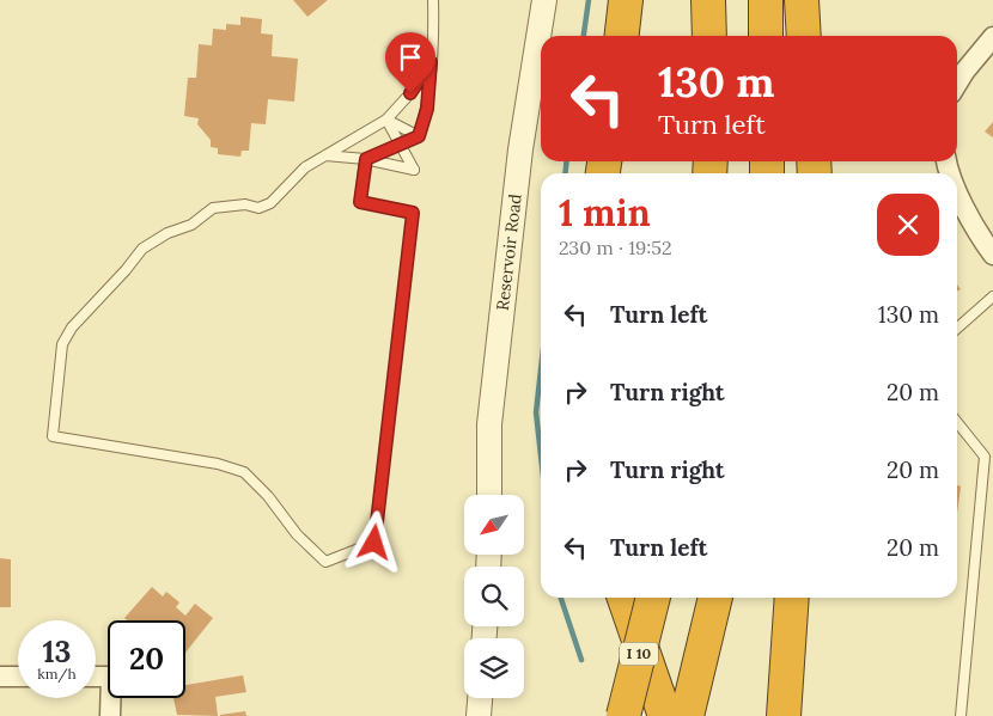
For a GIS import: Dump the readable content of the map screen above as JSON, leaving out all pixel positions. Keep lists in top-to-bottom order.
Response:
{
  "streets": {
    "highway": ["I 10"],
    "street": ["Reservoir Road"]
  },
  "north": "bottom left",
  "page": {
    "turn": ["130 m", "Turn left"],
    "heading": ["1 min", "230 m · 19:52"],
    "list": [
      {
        "name": "Turn left",
        "value": "130 m"
      },
      {
        "name": "Turn right",
        "value": "20 m"
      },
      {
        "name": "Turn right",
        "value": "20 m"
      },
      {
        "name": "Turn left",
        "value": "20 m"
      }
    ],
    "speed": "13 km/h",
    "limit": "20"
  }
}
